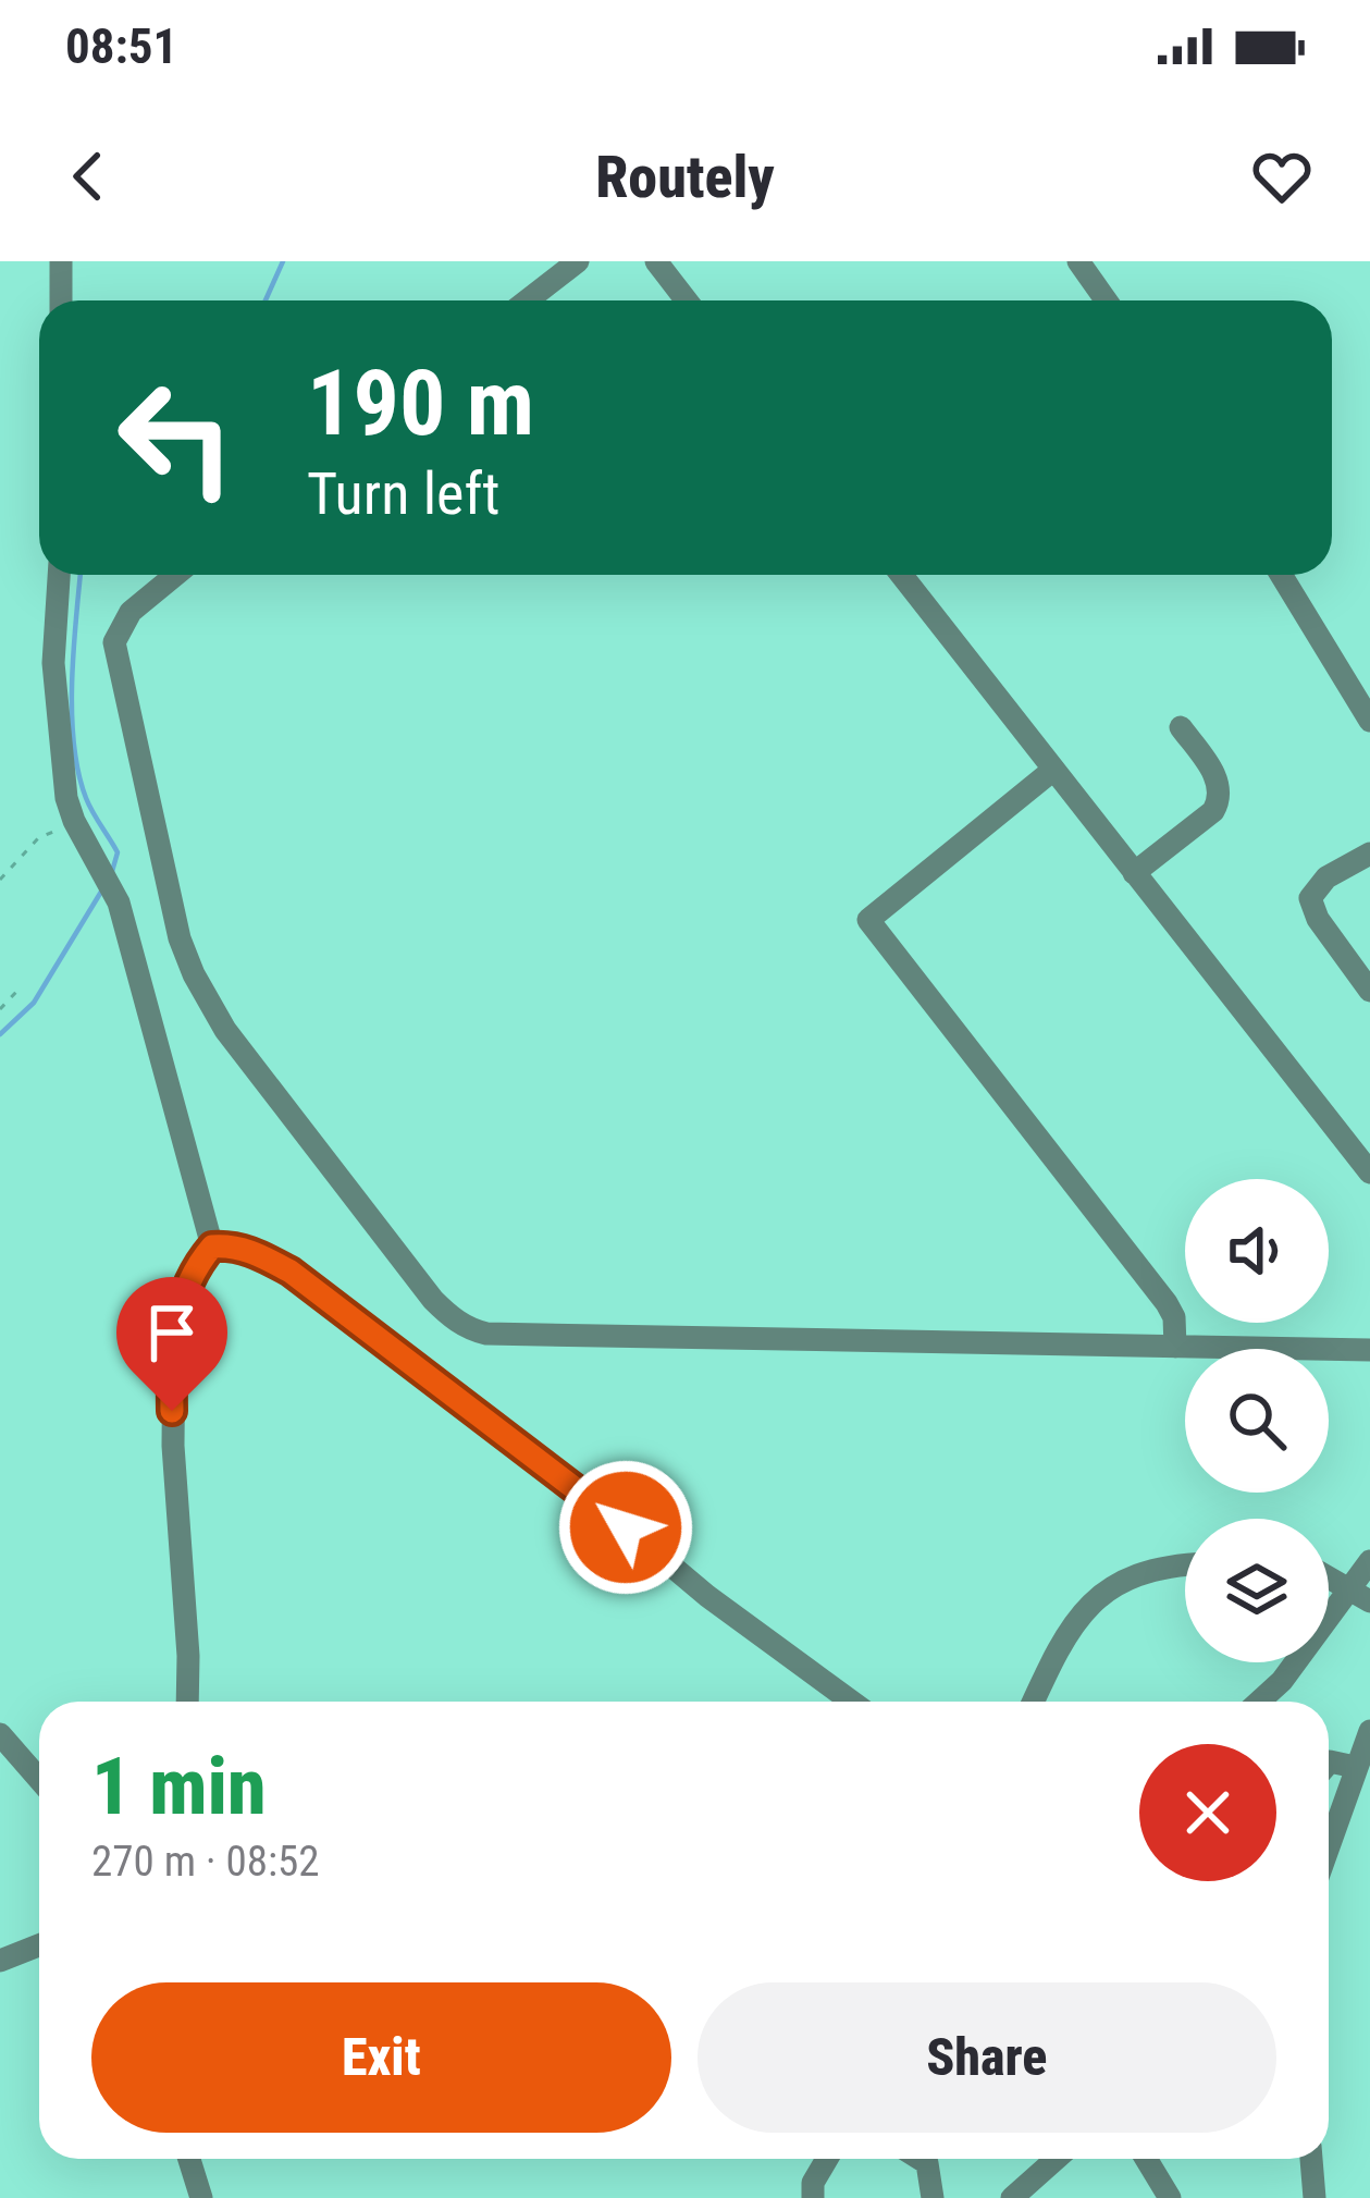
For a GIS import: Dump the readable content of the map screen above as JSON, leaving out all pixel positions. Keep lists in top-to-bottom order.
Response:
{
  "page": {
    "status": "08:51",
    "header": "Routely",
    "turn": ["190 m", "Turn left"],
    "heading": ["1 min", "270 m · 08:52"],
    "buttons": ["Exit", "Share"]
  }
}
